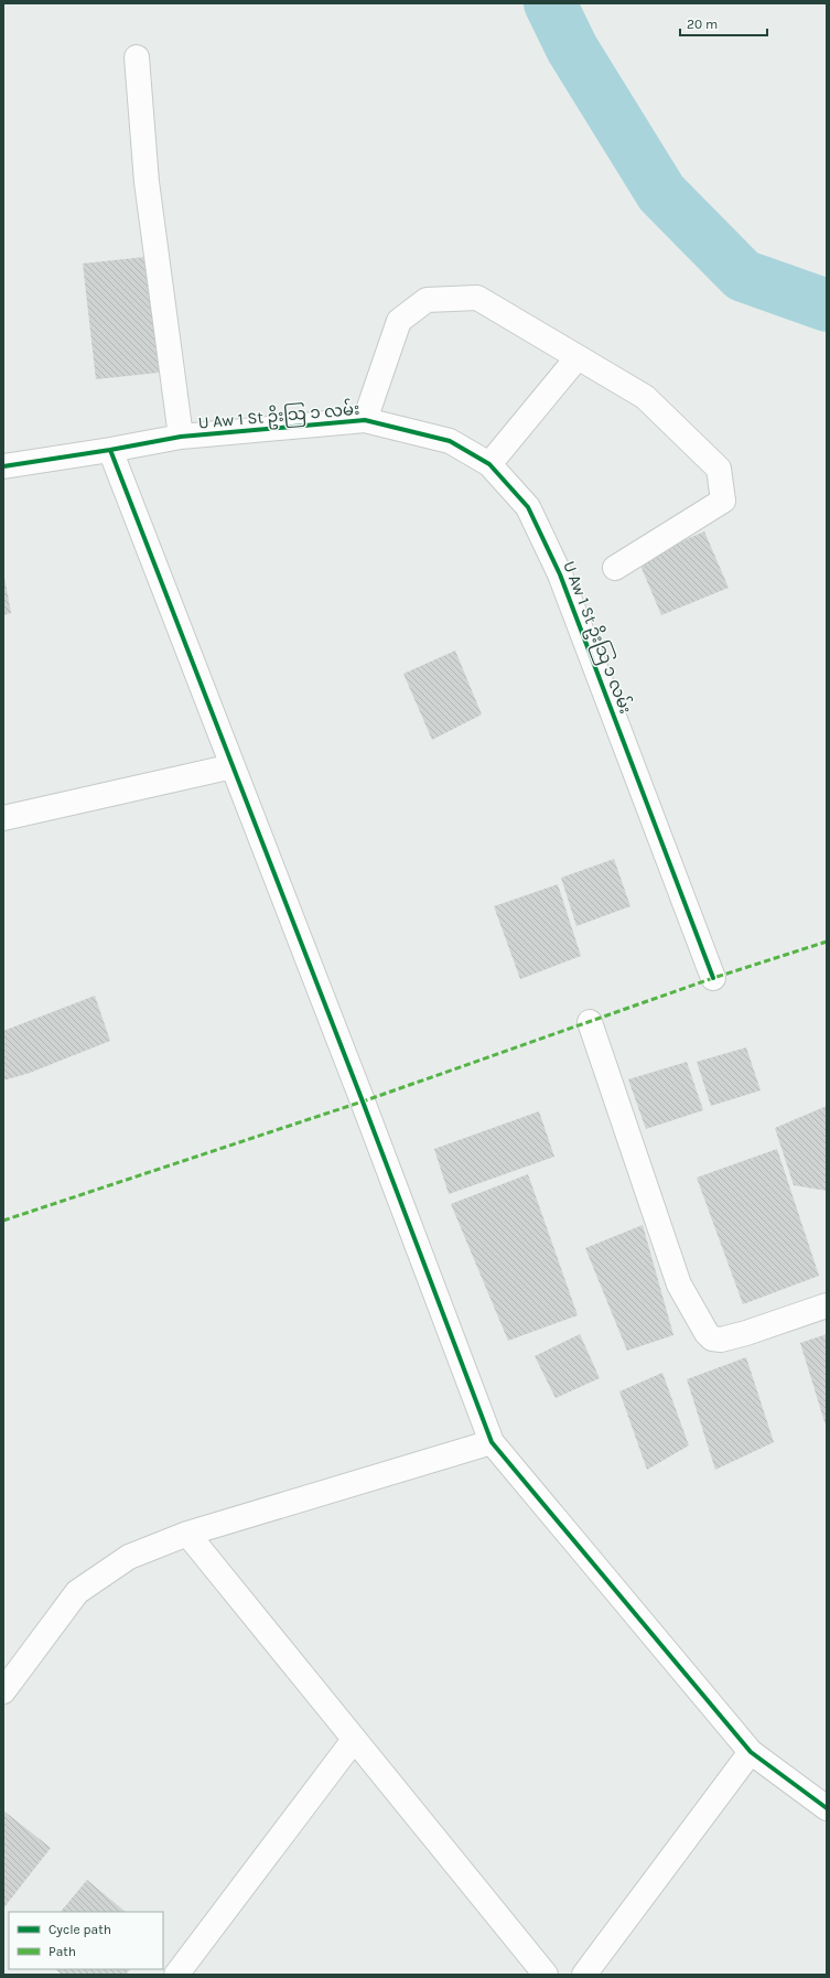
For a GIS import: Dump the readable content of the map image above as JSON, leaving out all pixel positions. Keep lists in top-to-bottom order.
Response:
{
  "streets": {
    "street": ["U Aw 1 St ဥိးသြ ၁ လမ်း"]
  },
  "legend": ["Cycle path", "Path"],
  "scale_bar": "20 m"
}
